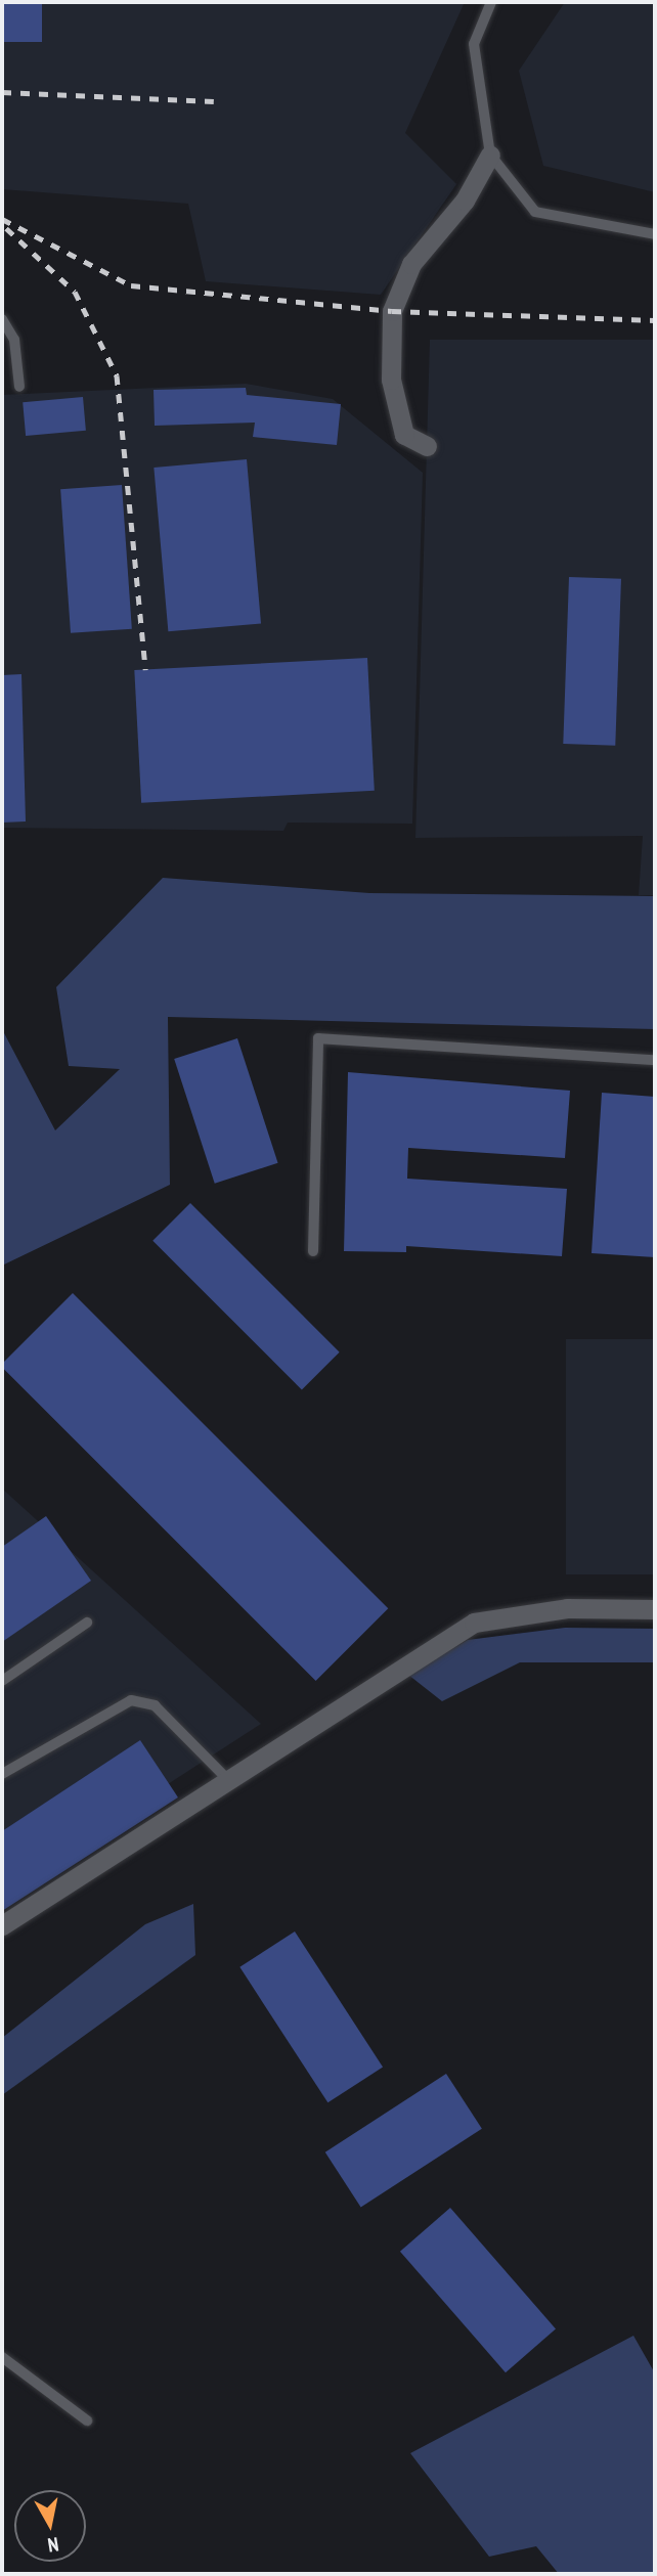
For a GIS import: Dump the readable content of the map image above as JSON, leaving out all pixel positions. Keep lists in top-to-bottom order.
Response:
{
  "north": "bottom"
}
